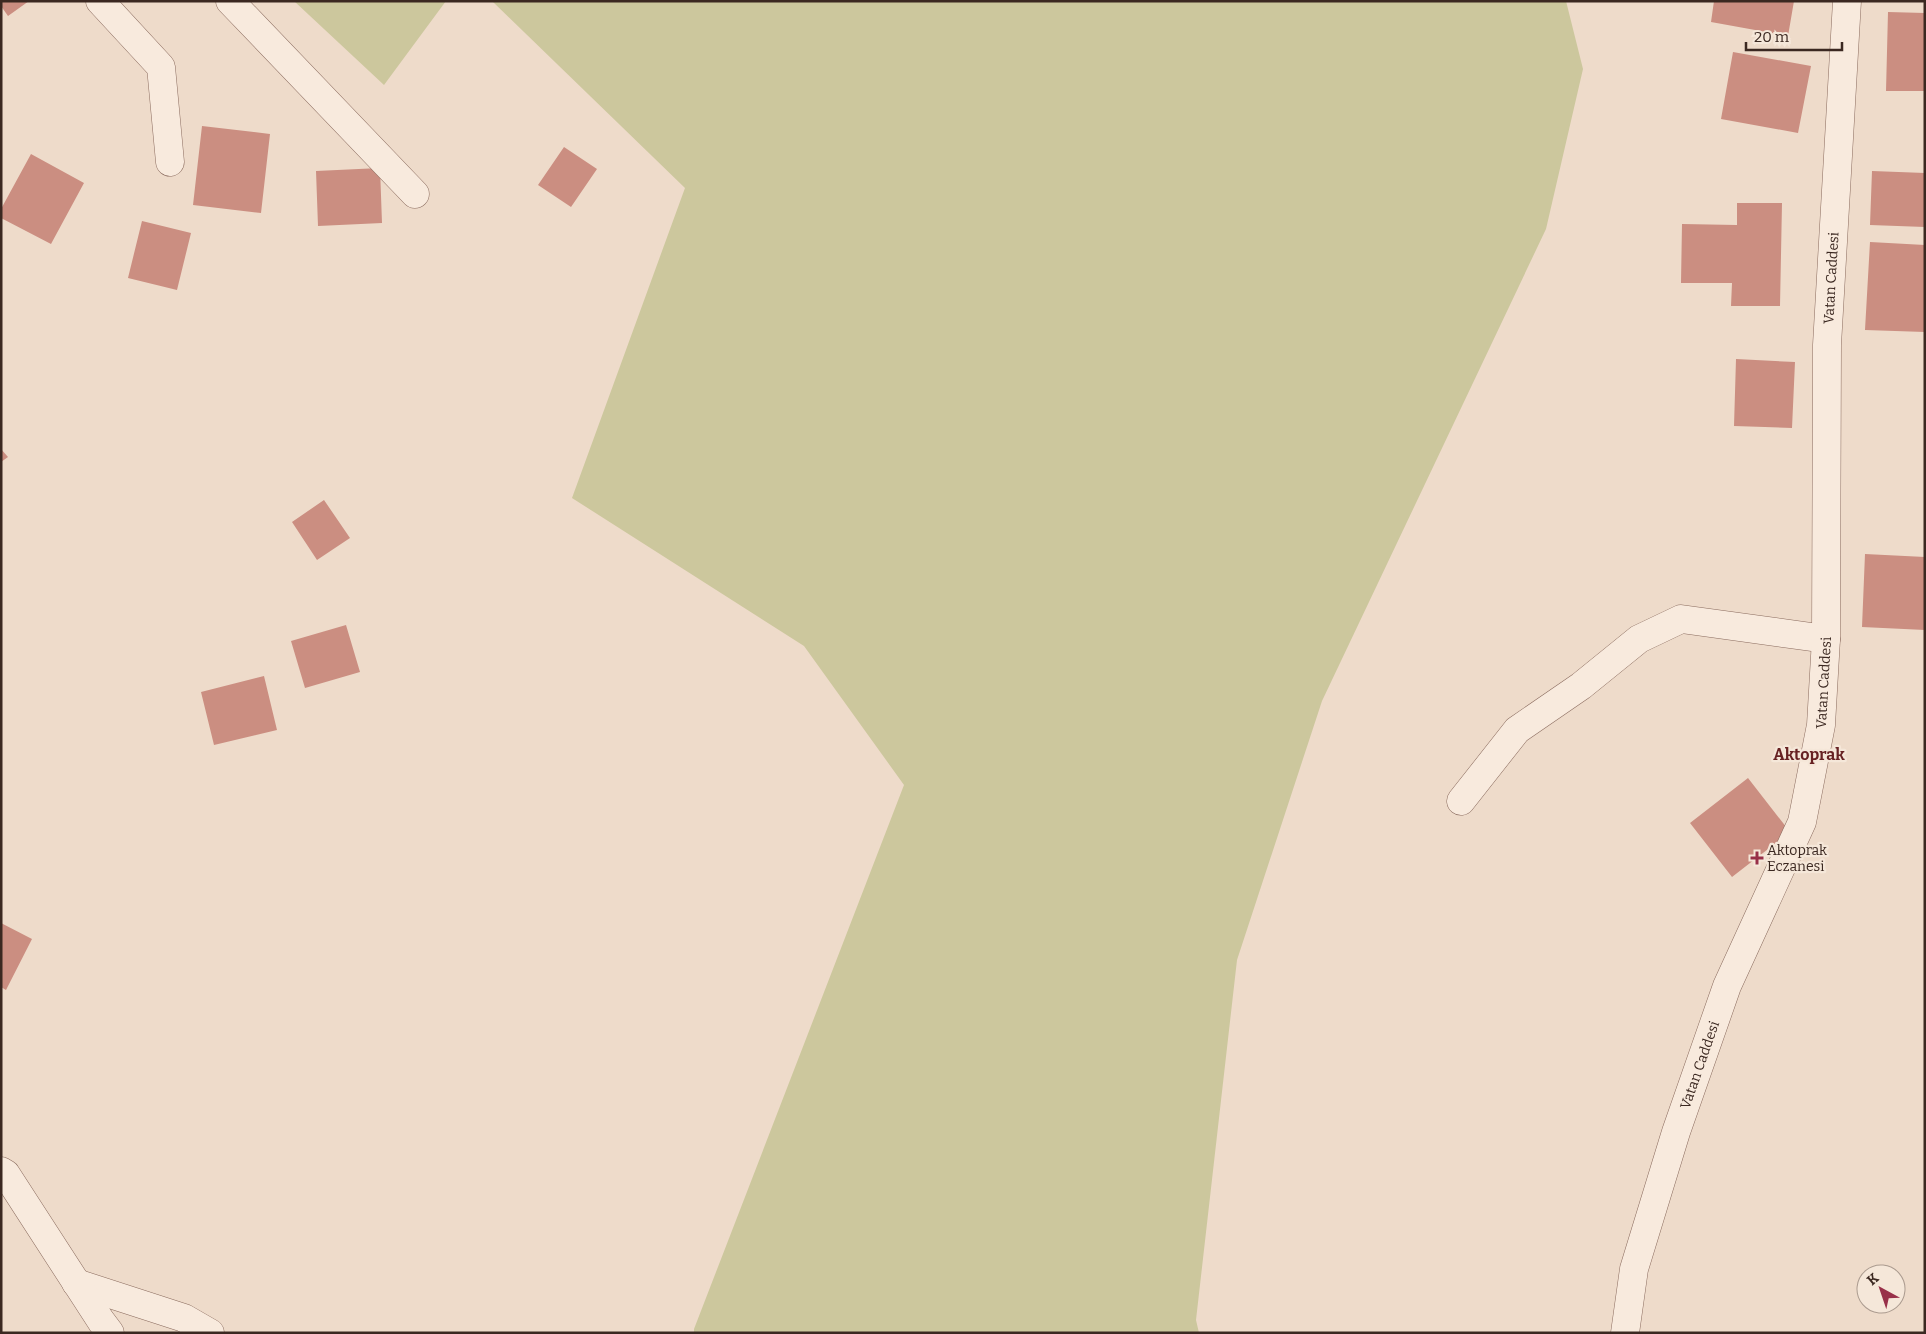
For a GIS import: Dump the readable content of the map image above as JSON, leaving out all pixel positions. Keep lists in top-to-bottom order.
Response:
{
  "streets": {
    "street": ["Vatan Caddesi"]
  },
  "districts": ["Aktoprak"],
  "places": {
    "health": ["Aktoprak Eczanesi"]
  },
  "scale_bar": "20 m",
  "north": "top left"
}
